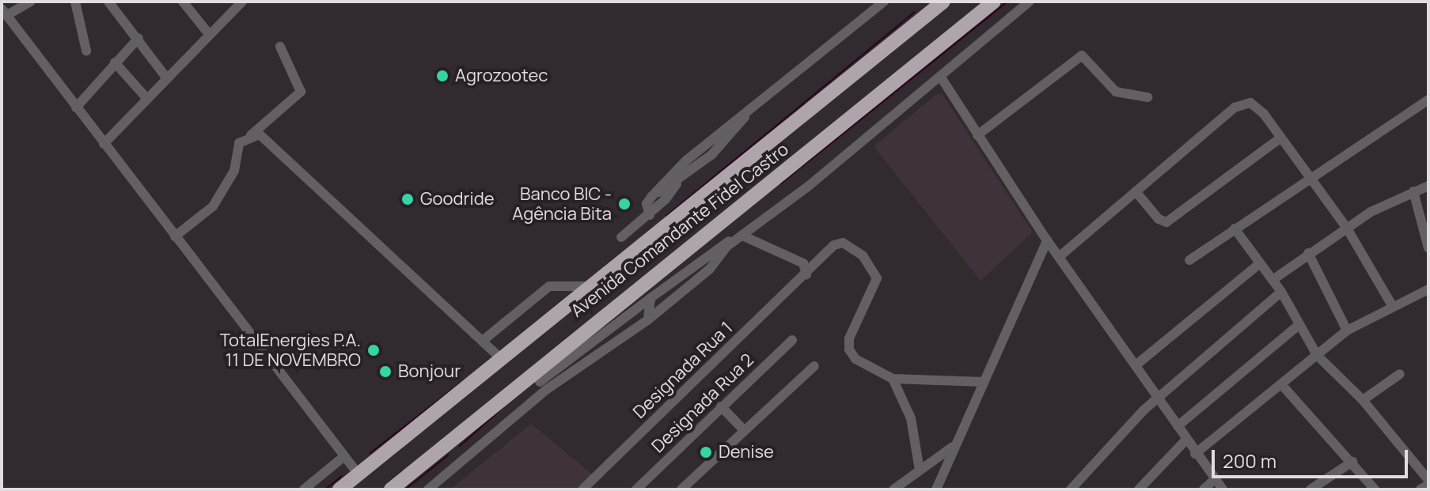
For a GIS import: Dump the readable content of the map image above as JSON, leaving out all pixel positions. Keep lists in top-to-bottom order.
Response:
{
  "streets": {
    "highway": ["Avenida Comandante Fidel Castro"],
    "street": ["Designada Rua 1", "Designada Rua 2"]
  },
  "places": [
    "Agrozootec",
    "Goodride",
    "Banco BIC - Agência Bita",
    "TotalEnergies P.A. 11 DE NOVEMBRO",
    "Bonjour",
    "Denise"
  ],
  "scale_bar": "200 m"
}
